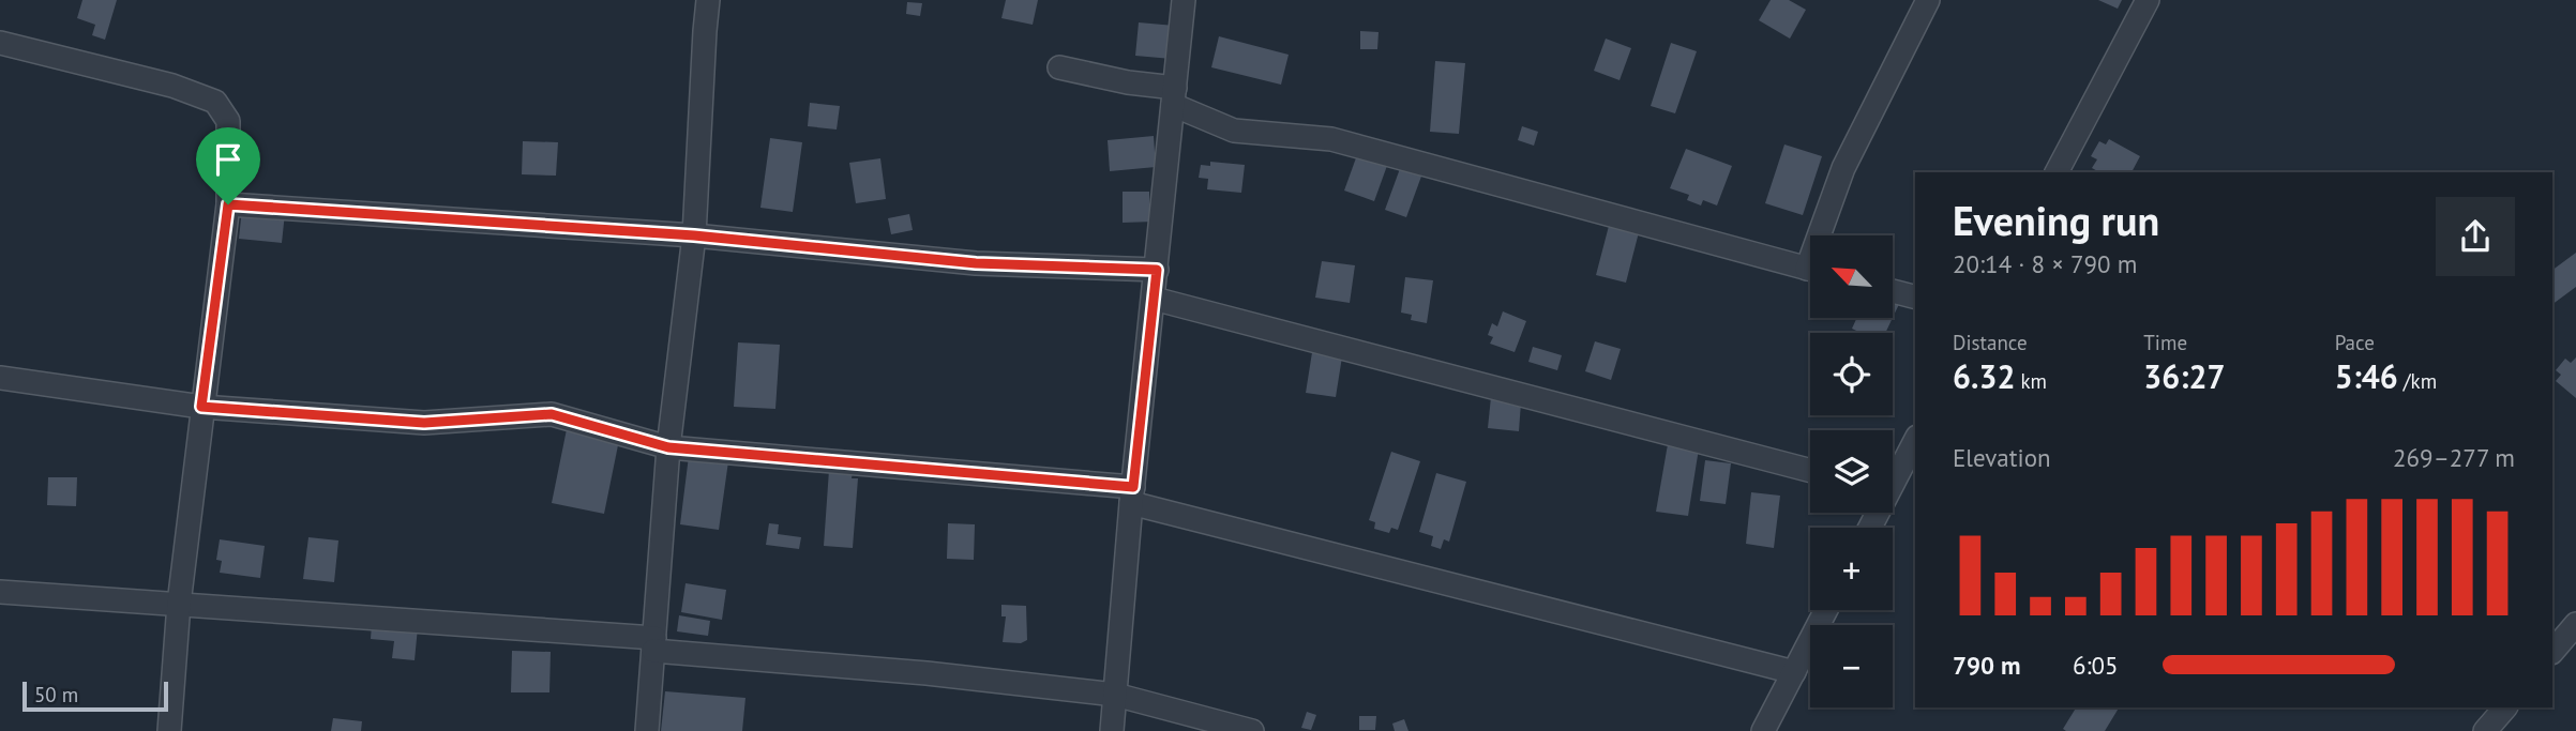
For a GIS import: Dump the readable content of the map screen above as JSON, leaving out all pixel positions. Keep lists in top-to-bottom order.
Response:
{
  "scale_bar": "50 m",
  "north": "top left",
  "page": {
    "heading": ["Evening run", "20:14 · 8 × 790 m"],
    "map_buttons": ["+", "−"],
    "stats": [
      ["Distance", "6.32 km"],
      ["Time", "36:27"],
      ["Pace", "5:46 /km"]
    ],
    "chart": ["Elevation", "269–277 m"],
    "list": [
      {
        "name": "790 m",
        "note": "6:05"
      }
    ],
    "scale": "50 m"
  }
}
